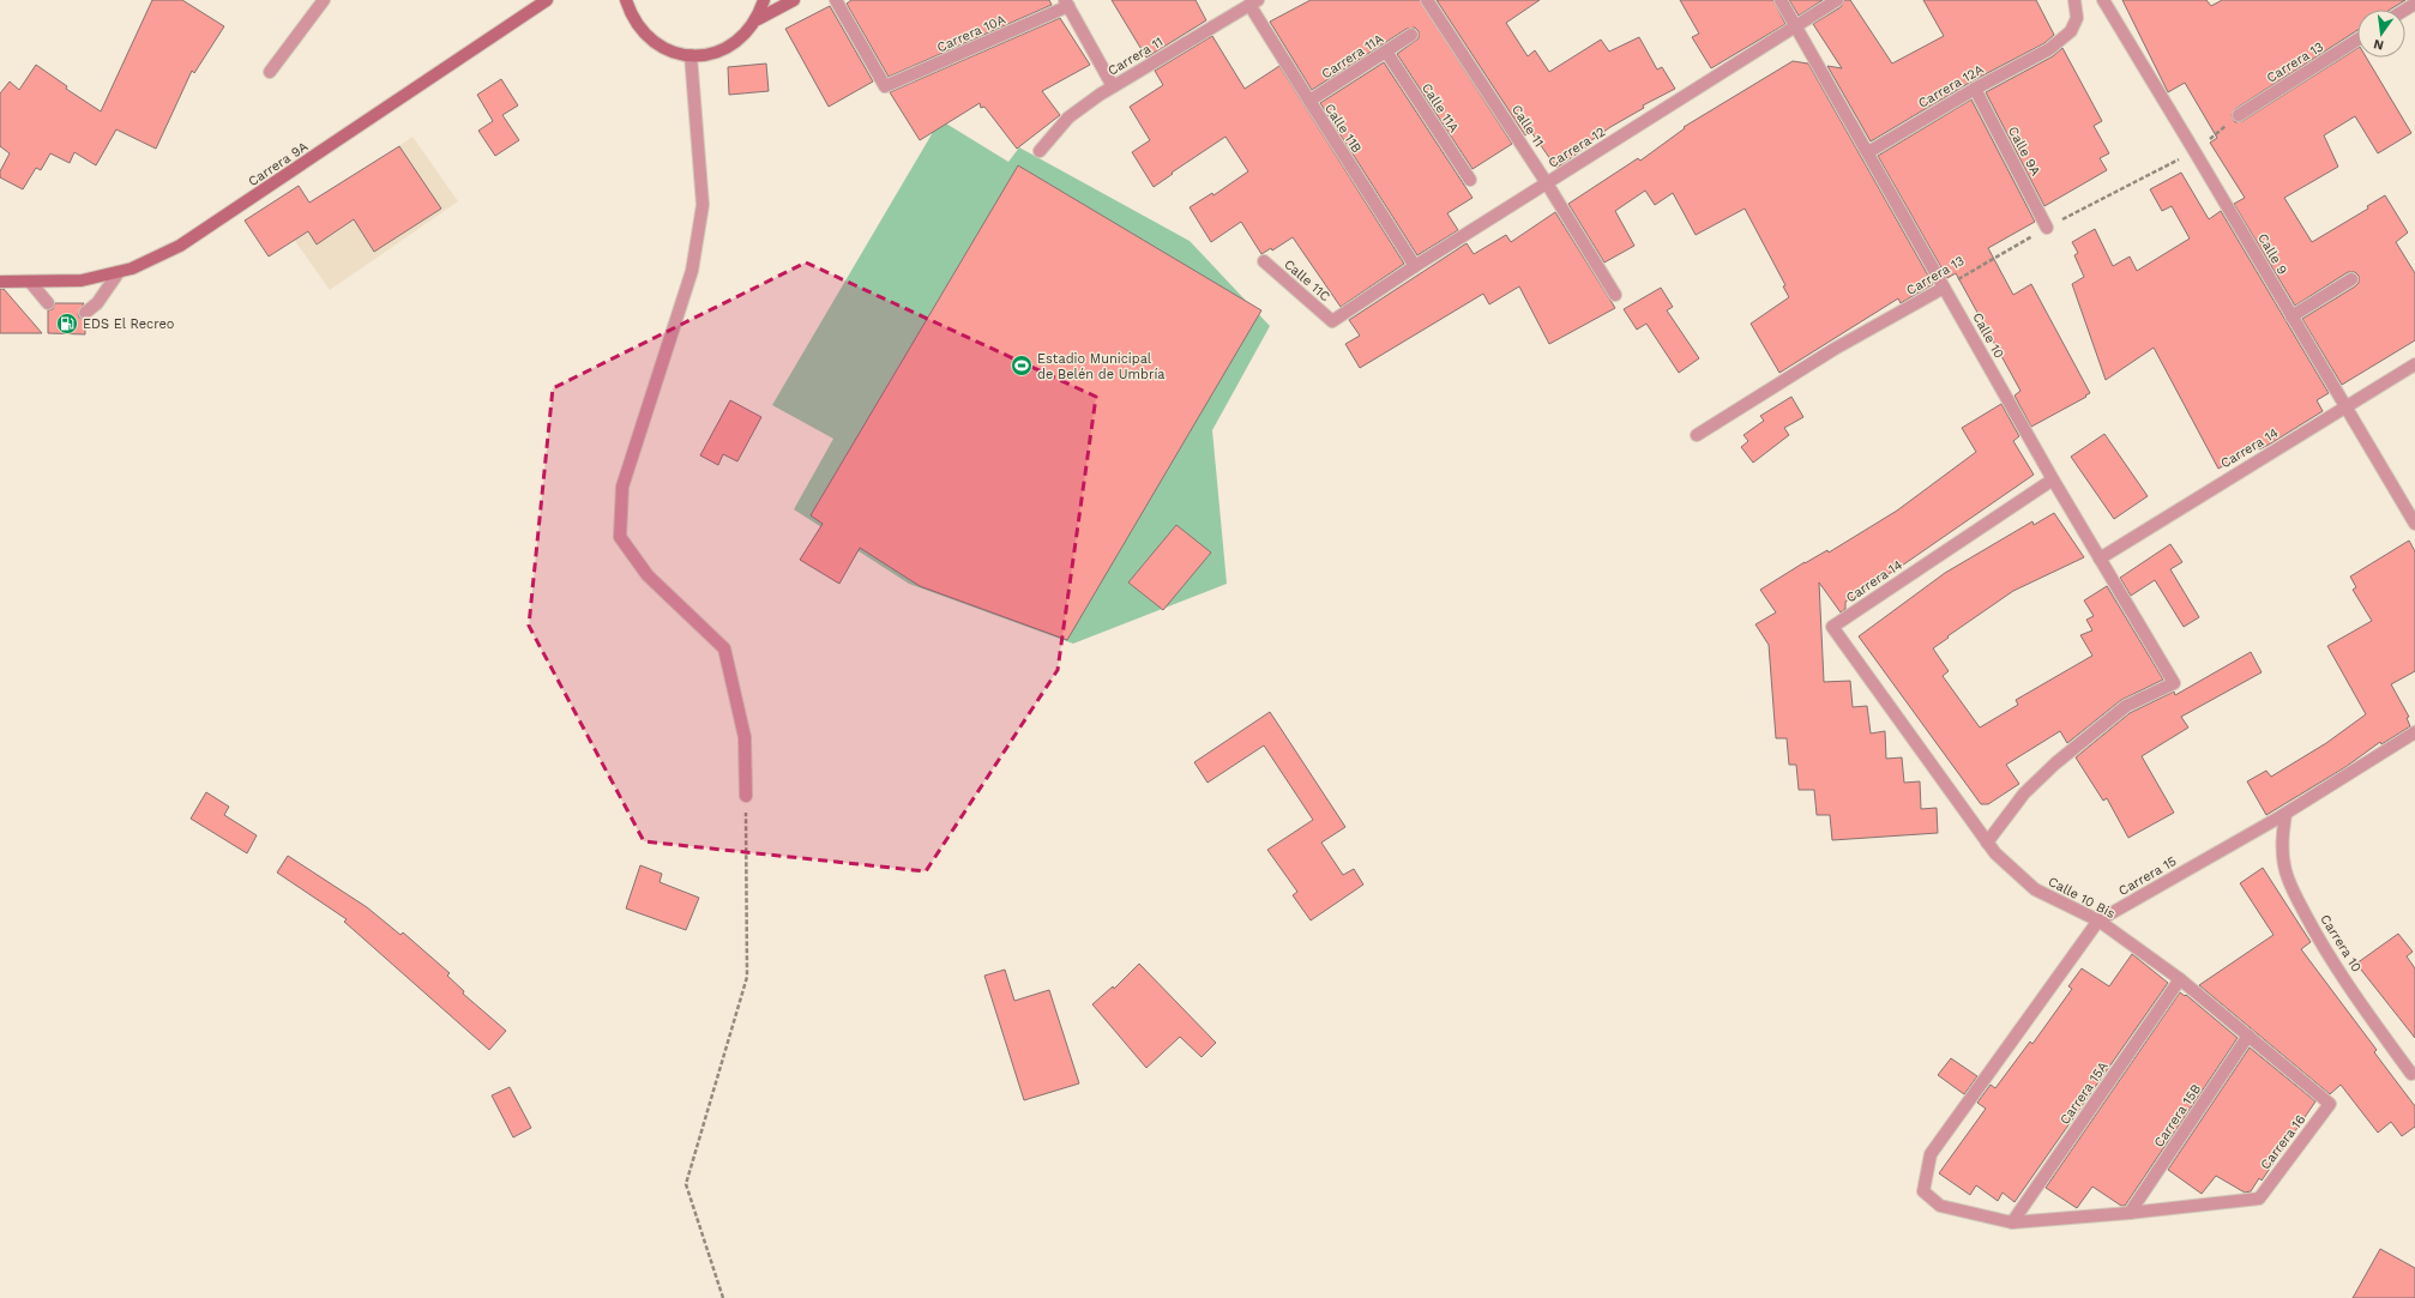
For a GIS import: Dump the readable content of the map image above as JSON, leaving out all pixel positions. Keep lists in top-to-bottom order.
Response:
{
  "streets": {
    "main road": ["Carrera 9A"],
    "street": [
      "Carrera 10A",
      "Carrera 11",
      "Carrera 11A",
      "Carrera 13",
      "Carrera 12A",
      "Calle 11A",
      "Calle 11",
      "Calle 11B",
      "Carrera 12",
      "Calle 9A",
      "Calle 9",
      "Calle 11C",
      "Calle 10",
      "Carrera 14",
      "Carrera 15",
      "Calle 10 Bis",
      "Carrera 10",
      "Carrera 15A",
      "Carrera 15B",
      "Carrera 16"
    ]
  },
  "crossings": [
    ["Carrera 11", "Calle 11B"],
    ["Carrera 11A", "Calle 11A"],
    ["Carrera 11A", "Calle 11B"],
    ["Carrera 13", "Calle 9A"],
    ["Carrera 13", "Calle 9"],
    ["Carrera 13", "Calle 10"],
    ["Carrera 12A", "Calle 9A"],
    ["Carrera 12A", "Calle 10"],
    ["Calle 11", "Carrera 12"],
    ["Calle 11B", "Carrera 12"],
    ["Carrera 12", "Calle 11C"],
    ["Carrera 12", "Calle 10"],
    ["Calle 9", "Carrera 14"],
    ["Calle 10", "Carrera 14"],
    ["Calle 10", "Calle 10 Bis"],
    ["Carrera 14", "Calle 10 Bis"],
    ["Carrera 15", "Calle 10 Bis"],
    ["Carrera 15", "Carrera 10"],
    ["Carrera 15", "Carrera 15A"],
    ["Calle 10 Bis", "Carrera 15A"],
    ["Calle 10 Bis", "Carrera 15B"],
    ["Calle 10 Bis", "Carrera 16"],
    ["Carrera 15B", "Carrera 16"]
  ],
  "places": {
    "fuel station": ["EDS El Recreo"],
    "sports": ["Estadio Municipal de Belén de Umbría"]
  },
  "north": "bottom"
}
